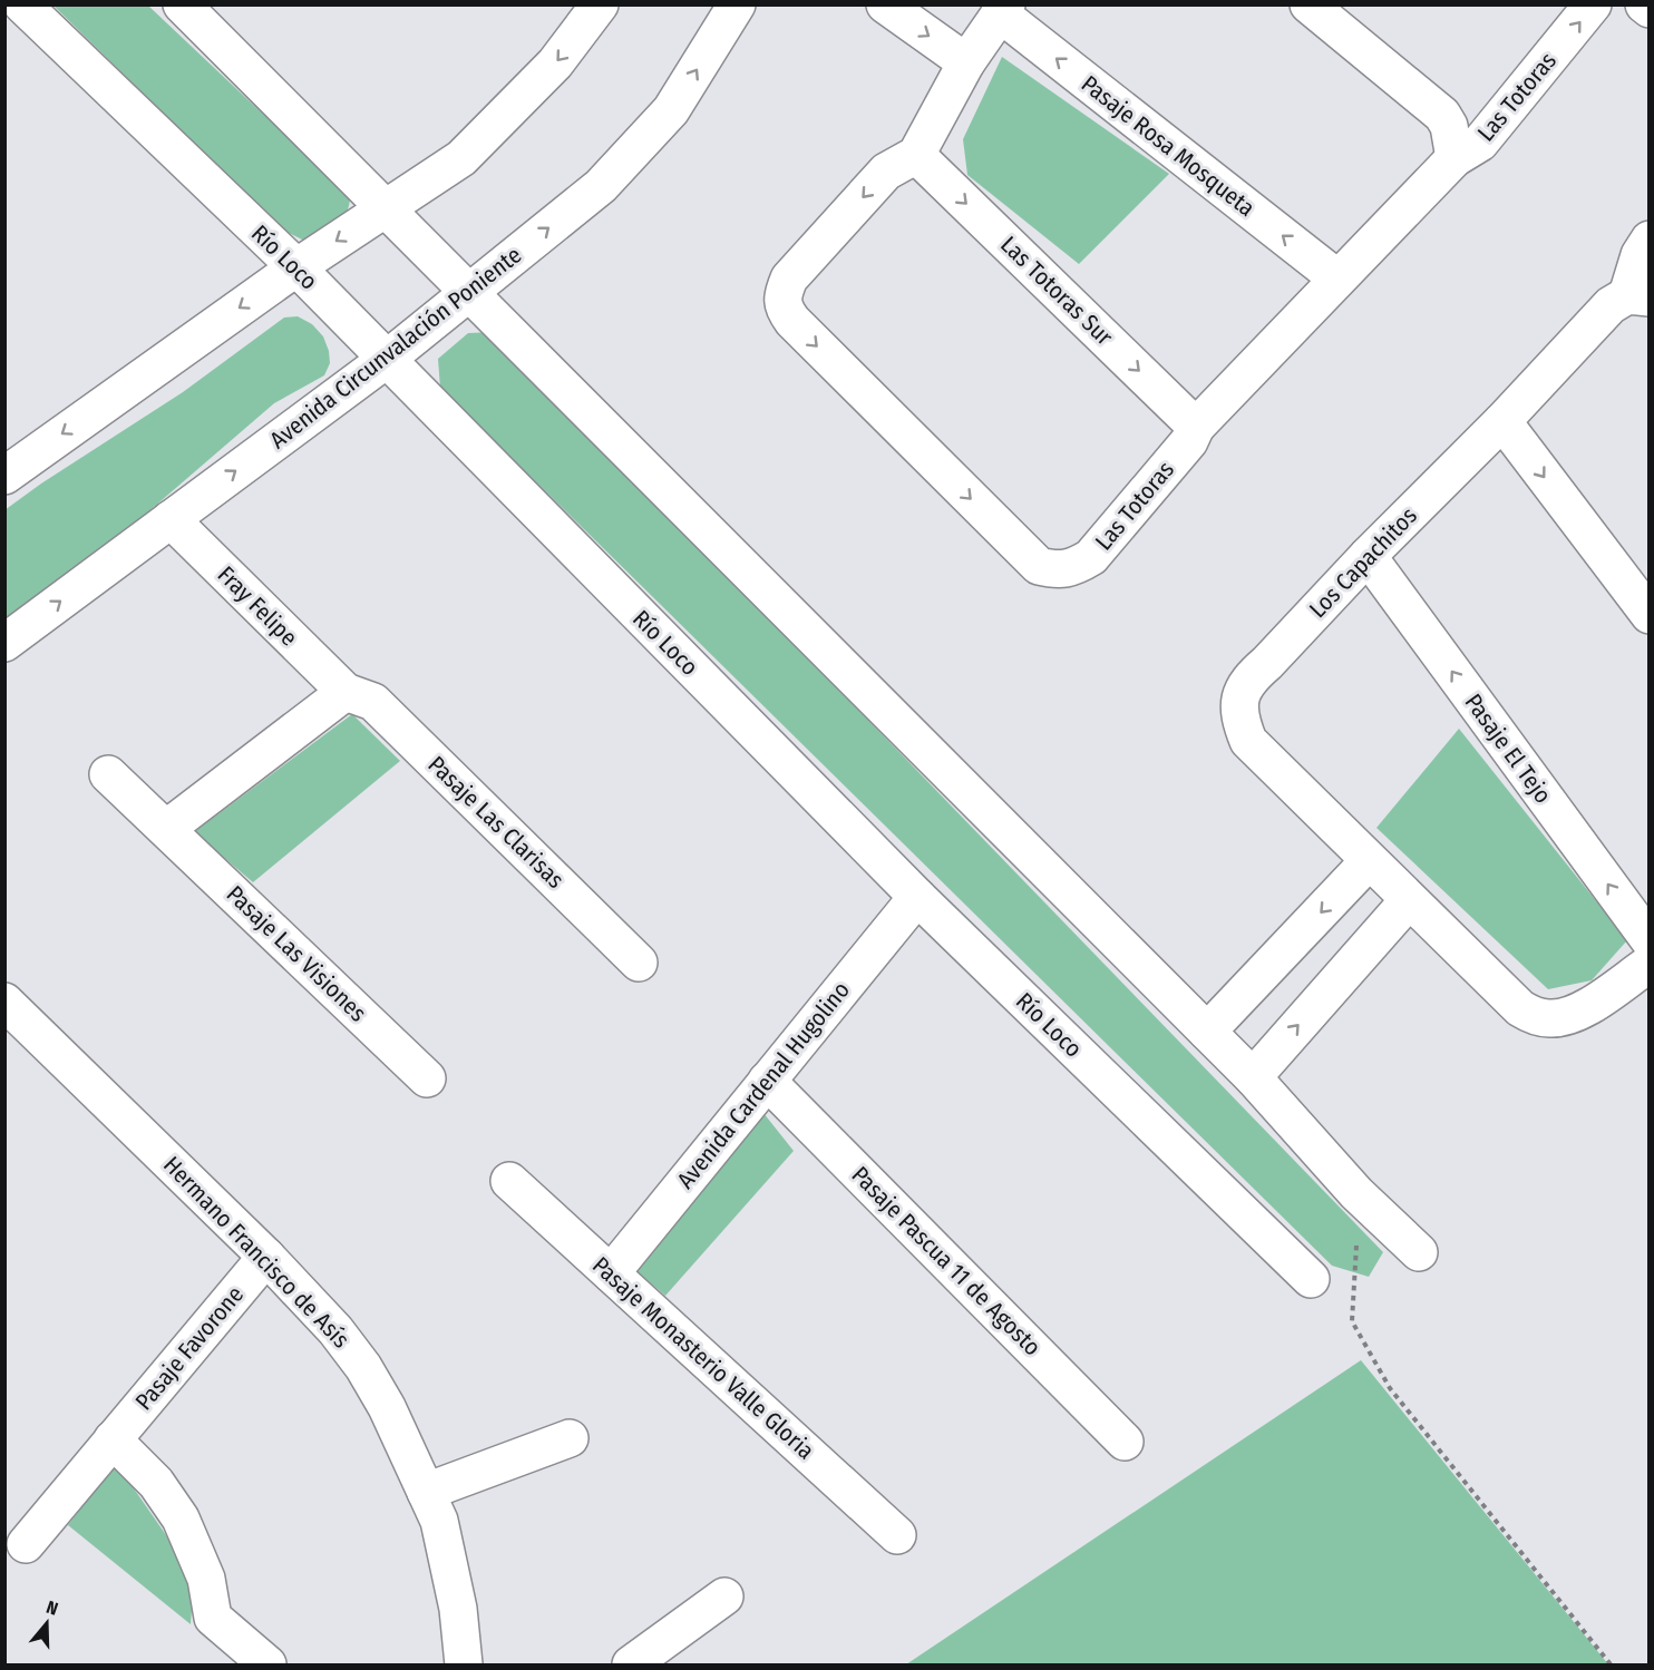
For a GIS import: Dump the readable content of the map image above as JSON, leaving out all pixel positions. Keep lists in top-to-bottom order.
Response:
{
  "streets": {
    "street": [
      "Las Totoras",
      "Pasaje Rosa Mosqueta",
      "Río Loco",
      "Las Totoras Sur",
      "Avenida Circunvalación Poniente",
      "Los Capachitos",
      "Fray Felipe",
      "Pasaje El Tejo",
      "Pasaje Las Clarisas",
      "Pasaje Las Visiones",
      "Avenida Cardenal Hugolino",
      "Hermano Francisco de Asís",
      "Pasaje Pascua 11 de Agosto",
      "Pasaje Favorone",
      "Pasaje Monasterio Valle Gloria"
    ]
  },
  "crossings": [
    ["Las Totoras", "Pasaje Rosa Mosqueta"],
    ["Las Totoras", "Las Totoras Sur"],
    ["Río Loco", "Avenida Circunvalación Poniente"],
    ["Río Loco", "Avenida Cardenal Hugolino"],
    ["Avenida Circunvalación Poniente", "Fray Felipe"],
    ["Los Capachitos", "Pasaje El Tejo"],
    ["Fray Felipe", "Pasaje Las Clarisas"],
    ["Avenida Cardenal Hugolino", "Pasaje Pascua 11 de Agosto"],
    ["Avenida Cardenal Hugolino", "Pasaje Monasterio Valle Gloria"],
    ["Hermano Francisco de Asís", "Pasaje Favorone"]
  ],
  "one_way": ["Las Totoras Sur"],
  "north": "top"
}
